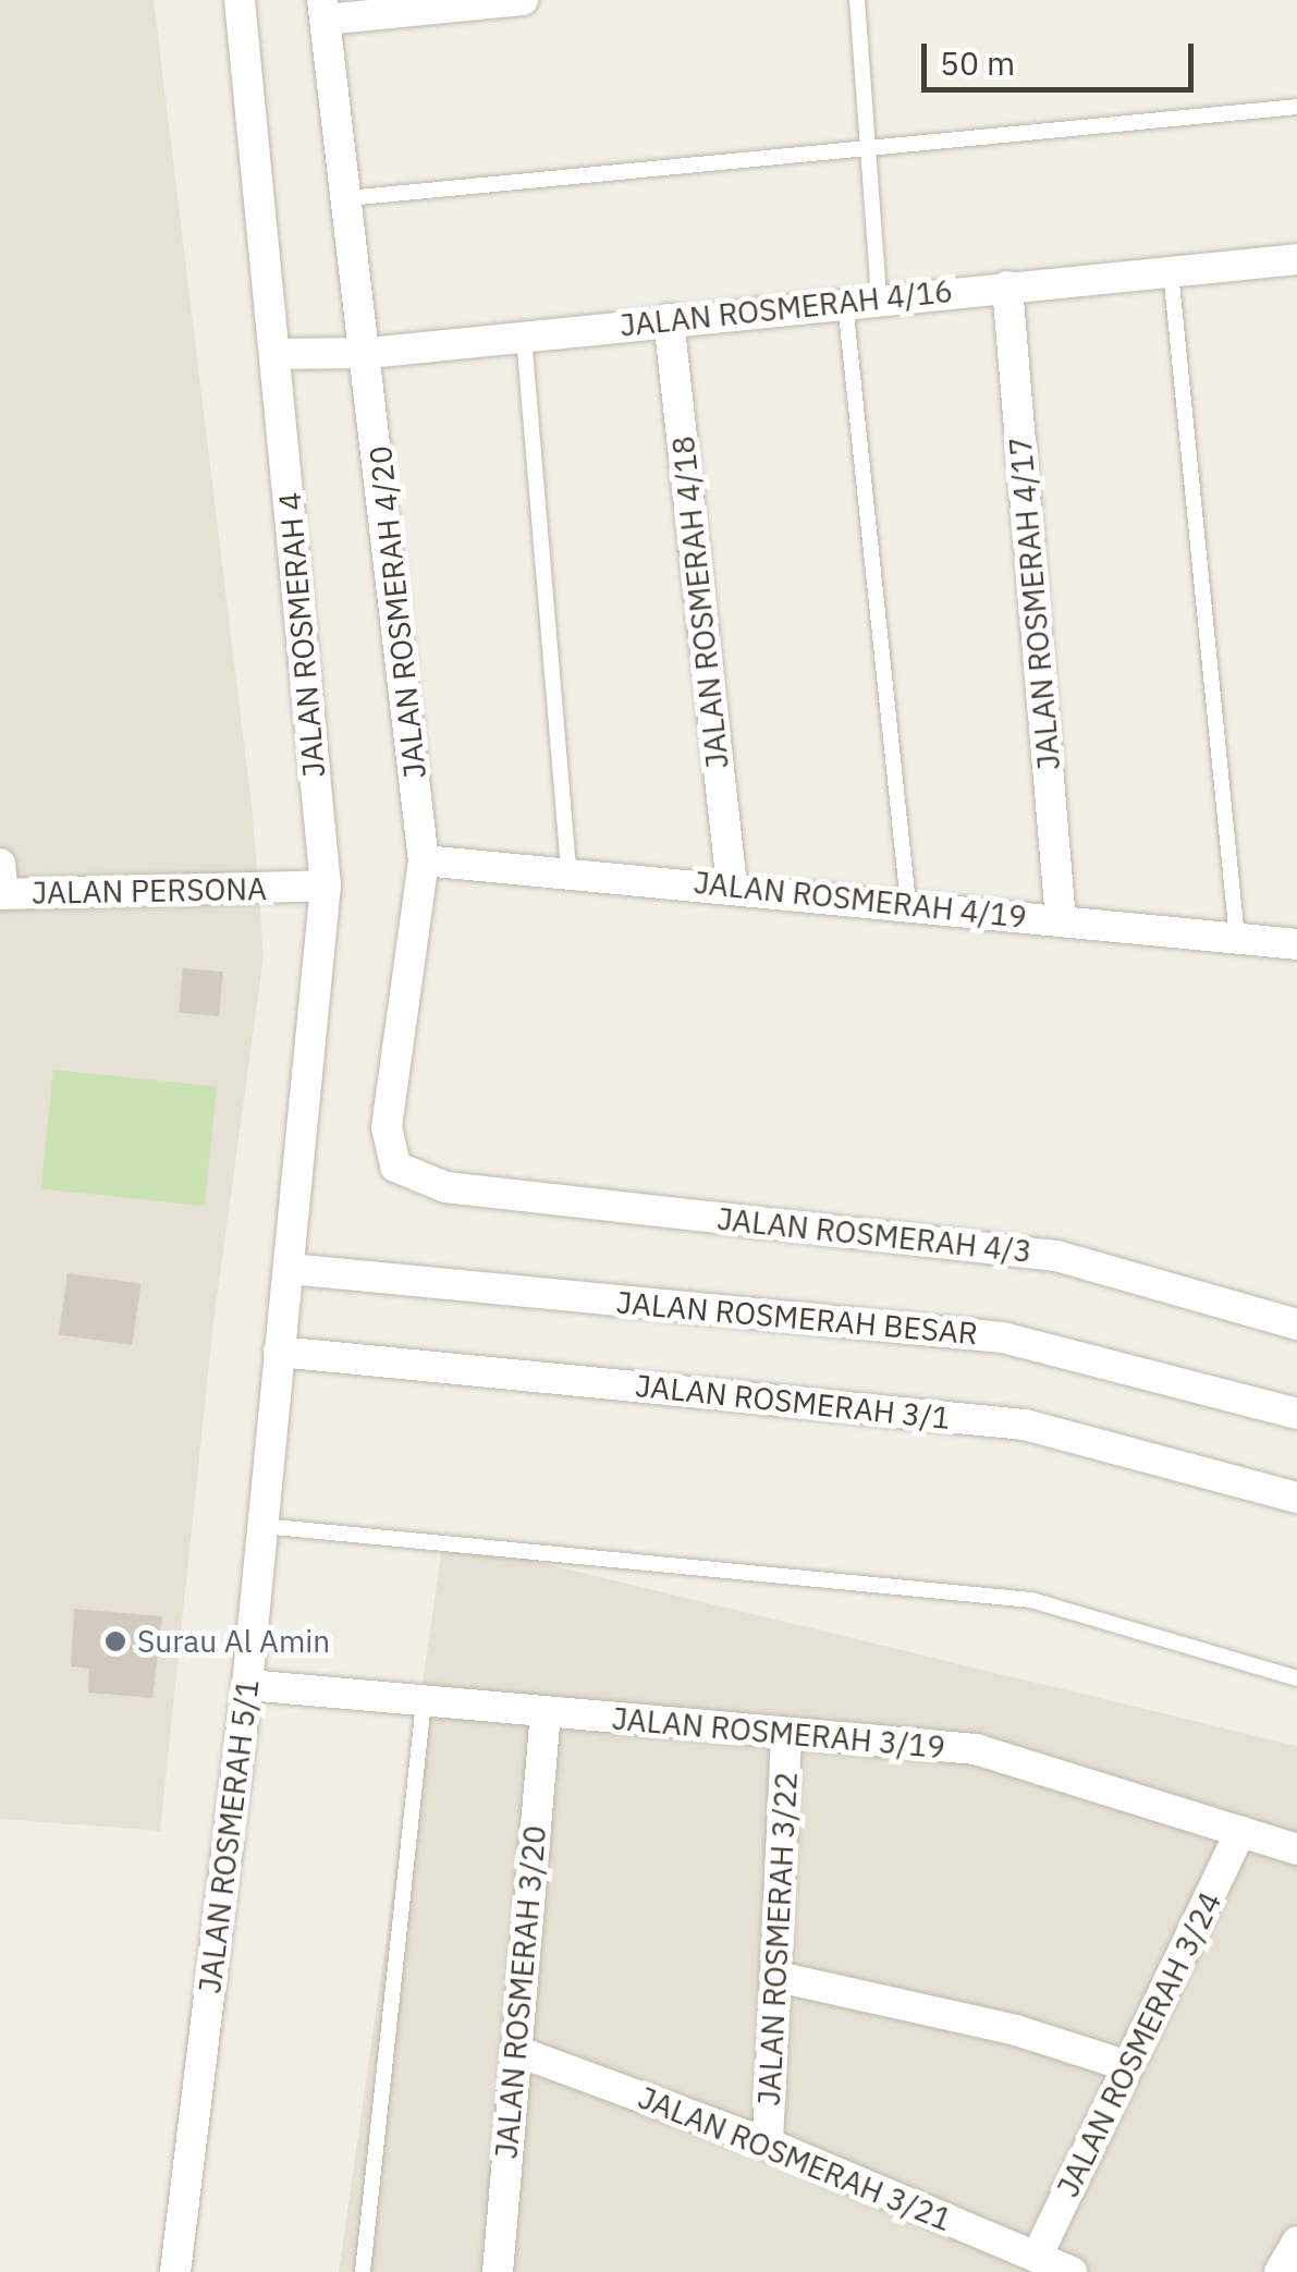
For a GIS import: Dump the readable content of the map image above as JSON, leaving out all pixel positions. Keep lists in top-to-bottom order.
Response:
{
  "streets": {
    "street": [
      "JALAN ROSMERAH 4/16",
      "JALAN ROSMERAH 4/18",
      "JALAN ROSMERAH 4/17",
      "JALAN ROSMERAH 4/20",
      "JALAN ROSMERAH 4",
      "JALAN PERSONA",
      "JALAN ROSMERAH 4/19",
      "JALAN ROSMERAH 4/3",
      "JALAN ROSMERAH BESAR",
      "JALAN ROSMERAH 3/1",
      "JALAN ROSMERAH 3/19",
      "JALAN ROSMERAH 5/1",
      "JALAN ROSMERAH 3/22",
      "JALAN ROSMERAH 3/20",
      "JALAN ROSMERAH 3/24",
      "JALAN ROSMERAH 3/21"
    ]
  },
  "crossings": [
    ["JALAN ROSMERAH 4/16", "JALAN ROSMERAH 4/18"],
    ["JALAN ROSMERAH 4/16", "JALAN ROSMERAH 4/17"],
    ["JALAN ROSMERAH 4/16", "JALAN ROSMERAH 4/20"],
    ["JALAN ROSMERAH 4/16", "JALAN ROSMERAH 4"],
    ["JALAN ROSMERAH 4/18", "JALAN ROSMERAH 4/19"],
    ["JALAN ROSMERAH 4/17", "JALAN ROSMERAH 4/19"],
    ["JALAN ROSMERAH 4/20", "JALAN ROSMERAH 4/19"],
    ["JALAN ROSMERAH 4/20", "JALAN ROSMERAH 4/3"],
    ["JALAN ROSMERAH 4", "JALAN PERSONA"],
    ["JALAN ROSMERAH 4", "JALAN ROSMERAH BESAR"],
    ["JALAN ROSMERAH 4", "JALAN ROSMERAH 5/1"],
    ["JALAN ROSMERAH BESAR", "JALAN ROSMERAH 5/1"],
    ["JALAN ROSMERAH 3/1", "JALAN ROSMERAH 5/1"],
    ["JALAN ROSMERAH 3/19", "JALAN ROSMERAH 5/1"],
    ["JALAN ROSMERAH 3/19", "JALAN ROSMERAH 3/22"],
    ["JALAN ROSMERAH 3/19", "JALAN ROSMERAH 3/20"],
    ["JALAN ROSMERAH 3/19", "JALAN ROSMERAH 3/24"],
    ["JALAN ROSMERAH 3/22", "JALAN ROSMERAH 3/21"],
    ["JALAN ROSMERAH 3/20", "JALAN ROSMERAH 3/21"],
    ["JALAN ROSMERAH 3/24", "JALAN ROSMERAH 3/21"]
  ],
  "places": ["Surau Al Amin"],
  "scale_bar": "50 m"
}
